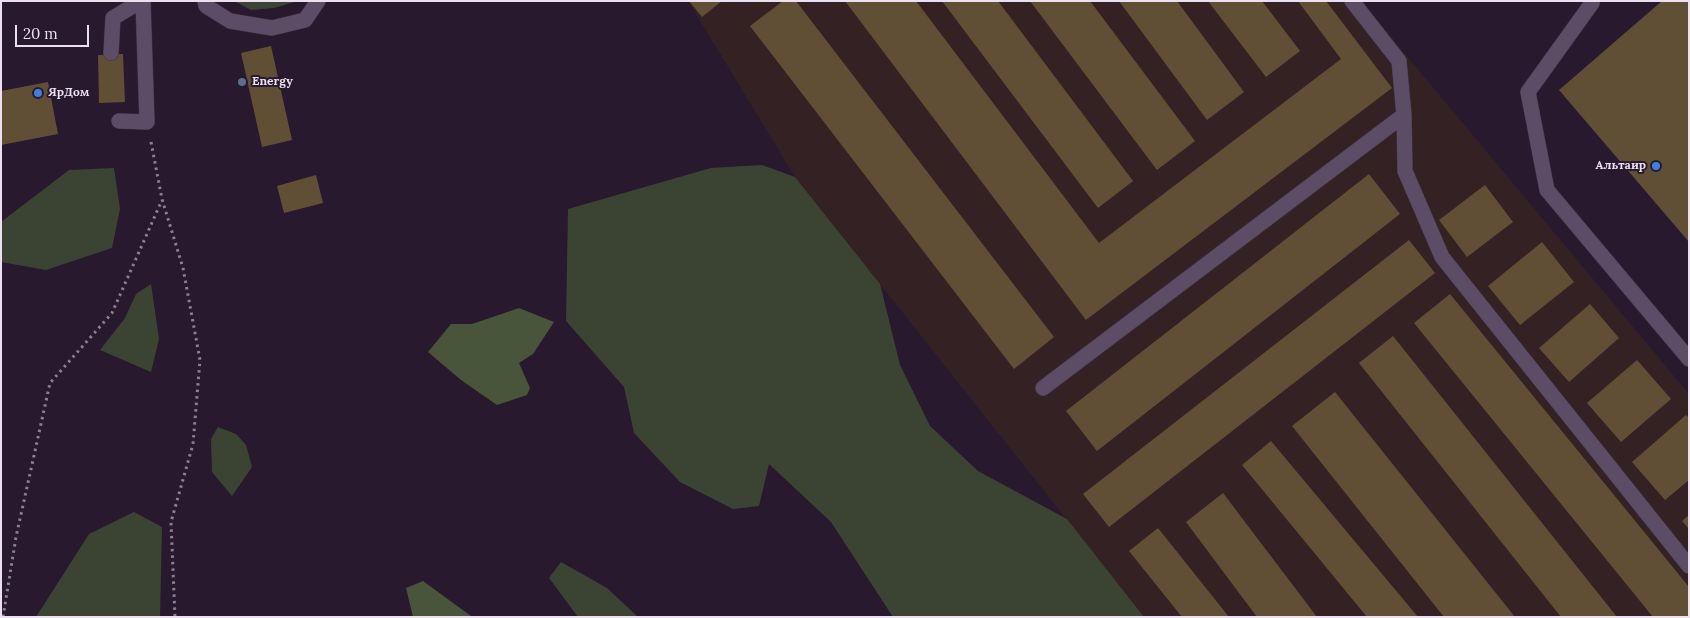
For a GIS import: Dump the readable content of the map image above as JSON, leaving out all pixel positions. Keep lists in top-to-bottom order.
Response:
{
  "places": ["Energy", "ЯрДом", "Альтаир"],
  "scale_bar": "20 m"
}
